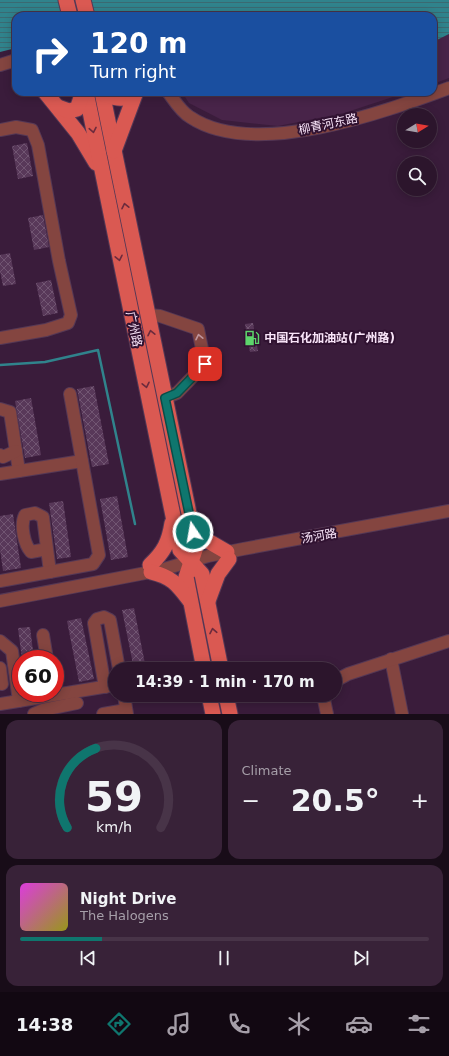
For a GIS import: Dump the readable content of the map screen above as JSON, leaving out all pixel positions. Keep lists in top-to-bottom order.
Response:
{
  "streets": {
    "main road": ["广州路"],
    "street": ["柳青河东路", "汤河路"]
  },
  "crossings": [
    ["广州路", "汤河路"]
  ],
  "places": {
    "fuel station": ["中国石化加油站(广州路)"]
  },
  "north": "right",
  "page": {
    "turn": ["120 m", "Turn right"],
    "limit": "60",
    "trip": "14:39 · 1 min · 170 m",
    "tile": "Climate",
    "heat": ["−", "20.5°", "+"],
    "song": ["Night Drive", "The Halogens"],
    "tabs": "14:38",
    "gauge": ["59", "km/h"]
  }
}
